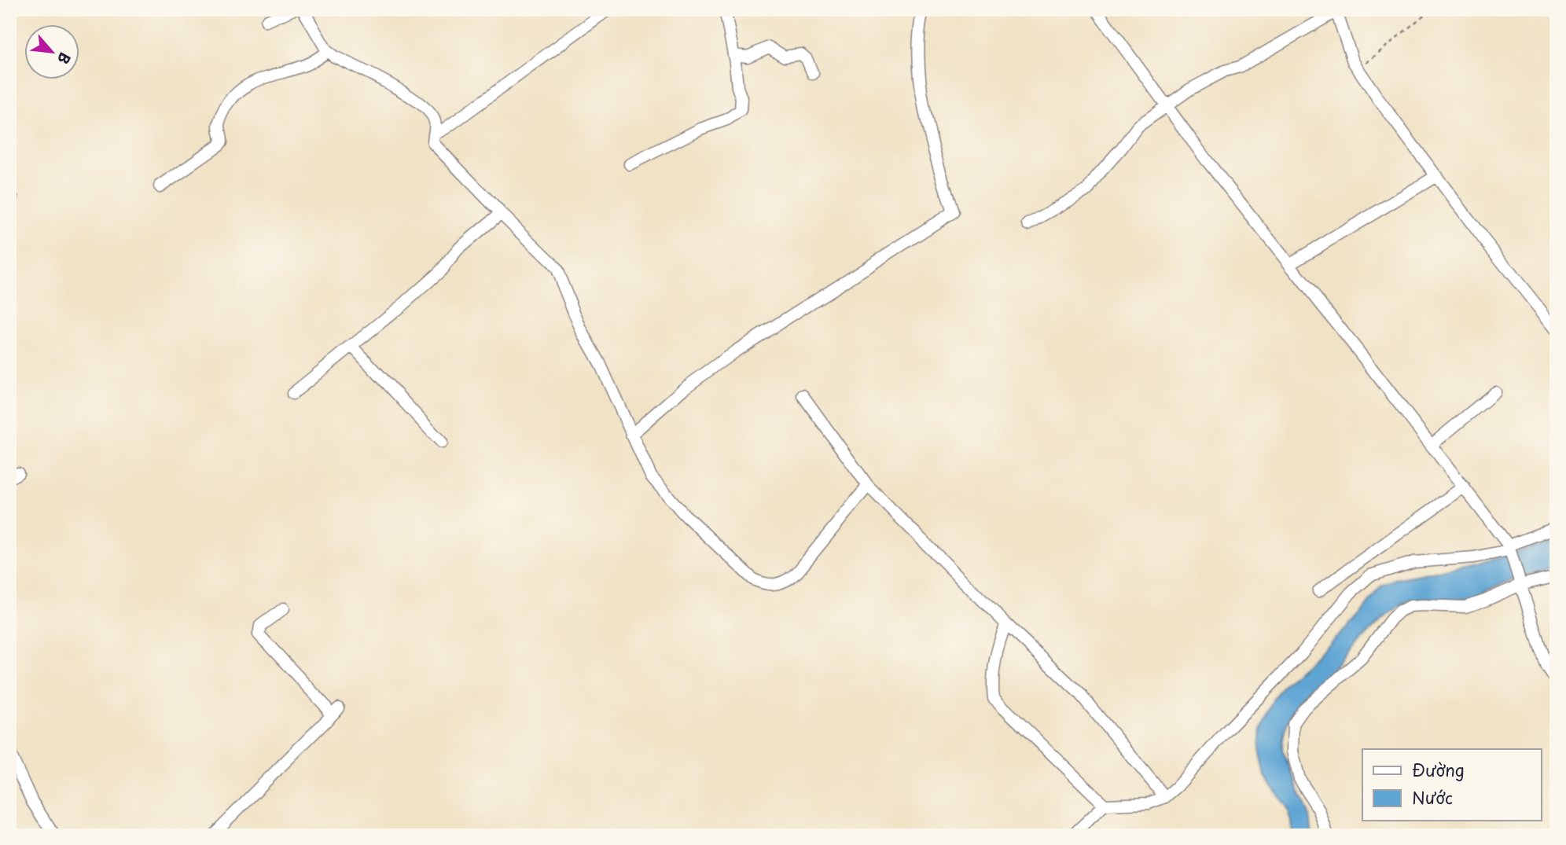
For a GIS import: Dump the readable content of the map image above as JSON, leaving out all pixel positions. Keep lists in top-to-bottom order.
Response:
{
  "legend": ["Đường", "Nước"],
  "north": "bottom right"
}
